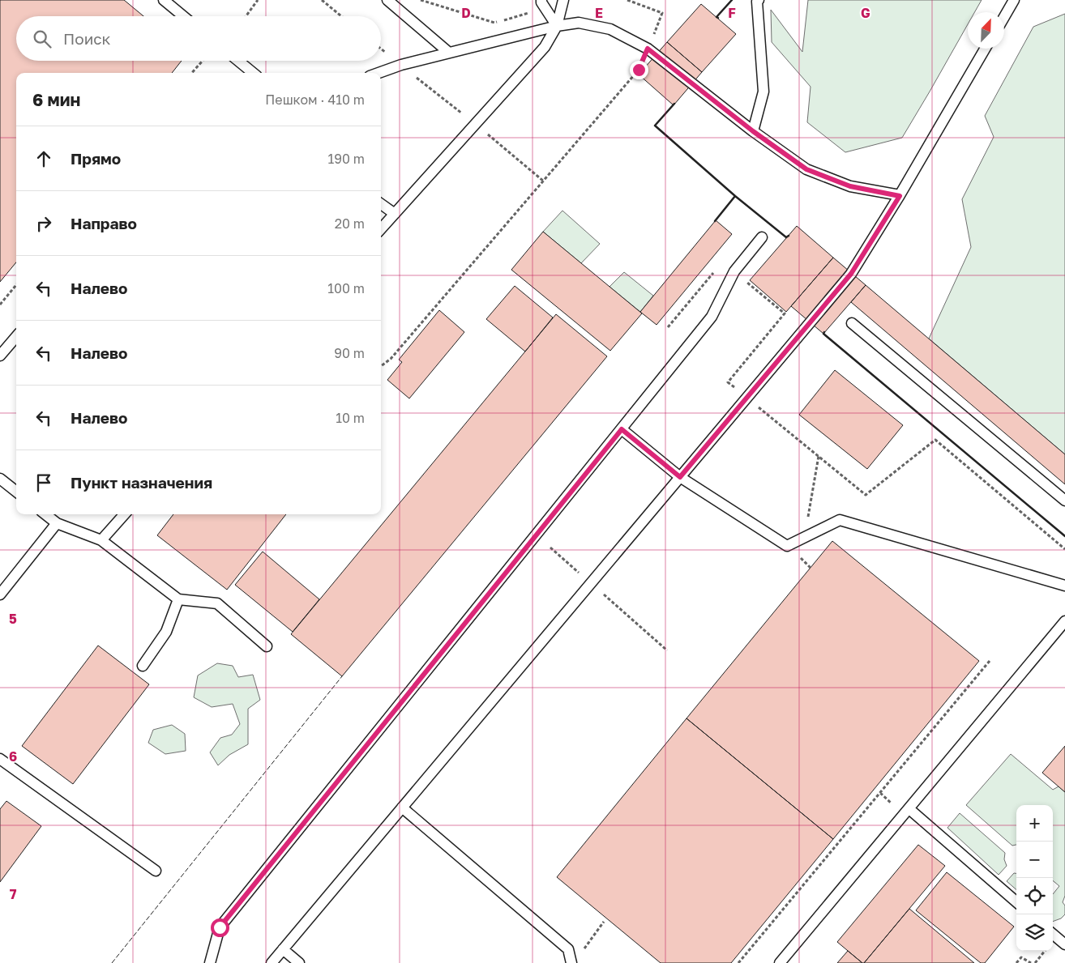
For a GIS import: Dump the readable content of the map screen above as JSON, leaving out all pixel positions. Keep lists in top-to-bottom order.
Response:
{
  "north": "top right",
  "page": {
    "search": "Поиск",
    "heading": ["6 мин", "Пешком · 410 m"],
    "list": [
      ["Прямо", "190 m"],
      ["Направо", "20 m"],
      ["Налево", "100 m"],
      ["Налево", "90 m"],
      ["Налево", "10 m"],
      "Пункт назначения"
    ],
    "map_buttons": ["+", "−"]
  },
  "grid": {
    "columns": [
      "D",
      "E",
      "F",
      "G"
    ],
    "rows": ["5", "6", "7"]
  }
}
